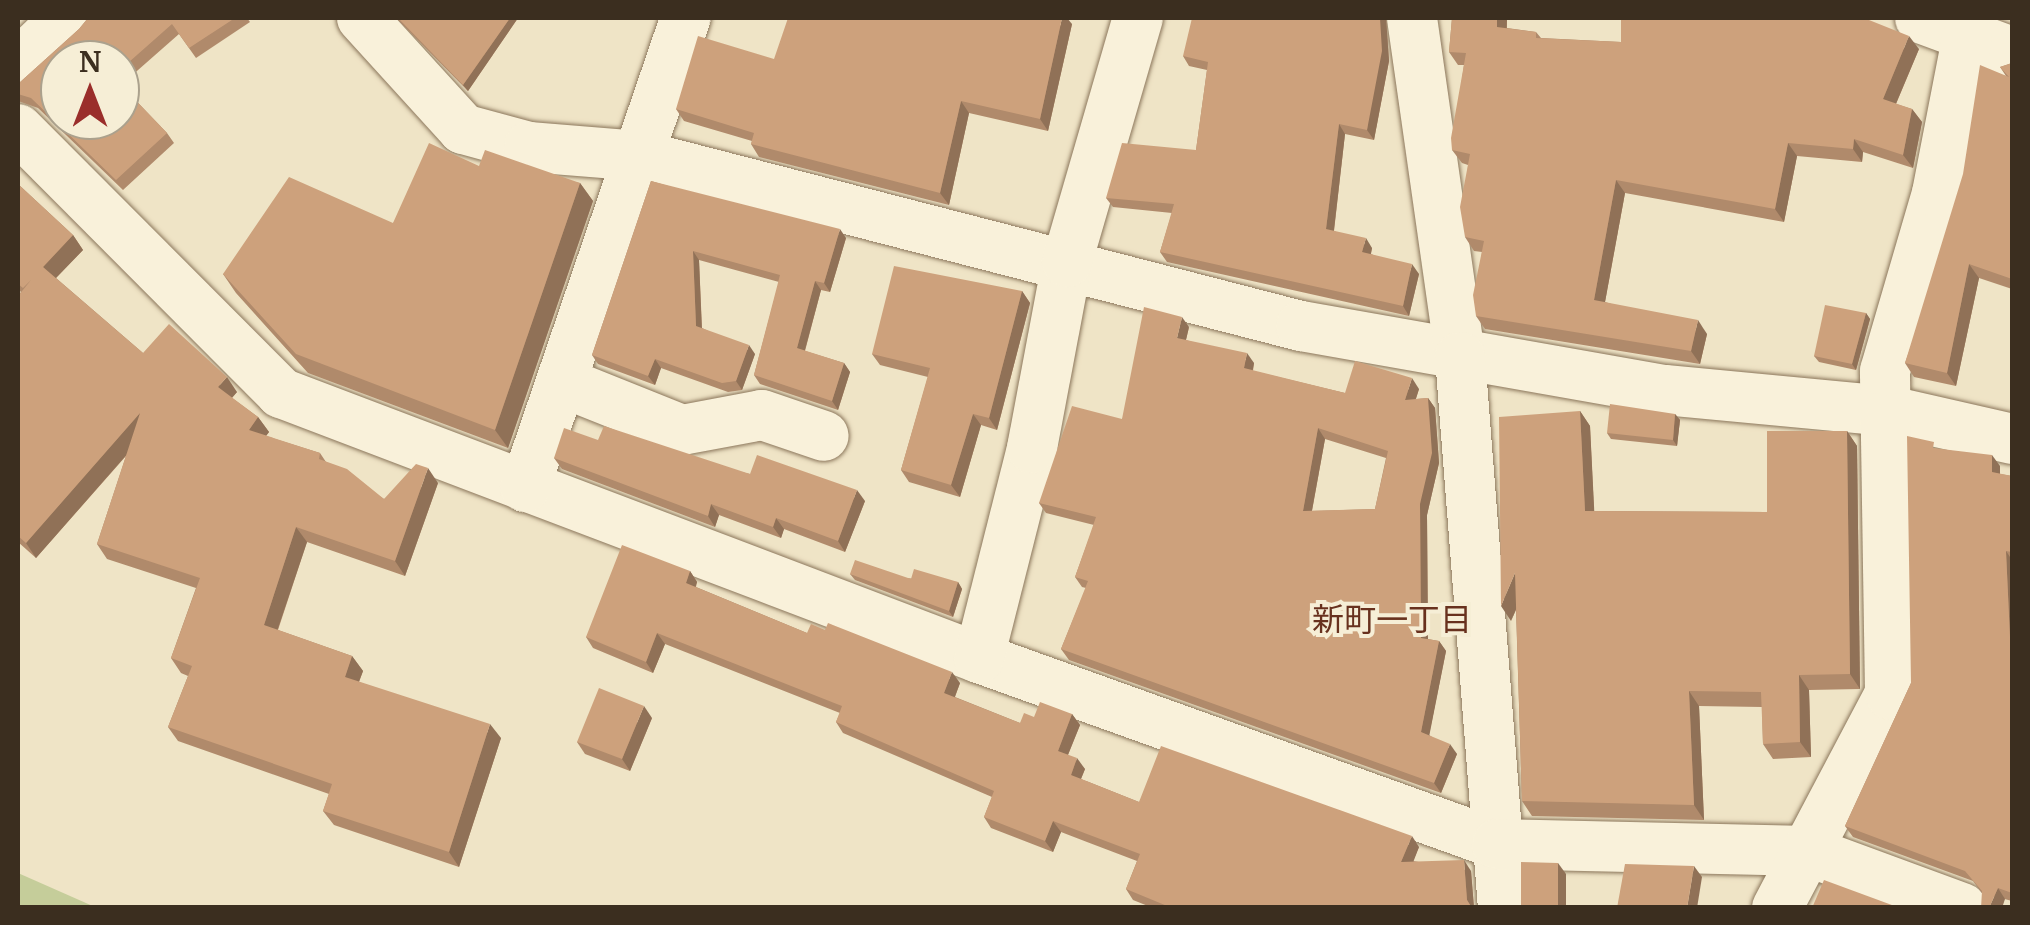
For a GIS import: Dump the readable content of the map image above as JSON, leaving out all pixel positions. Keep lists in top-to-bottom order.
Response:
{
  "districts": ["新町一丁目"],
  "north": "top"
}
